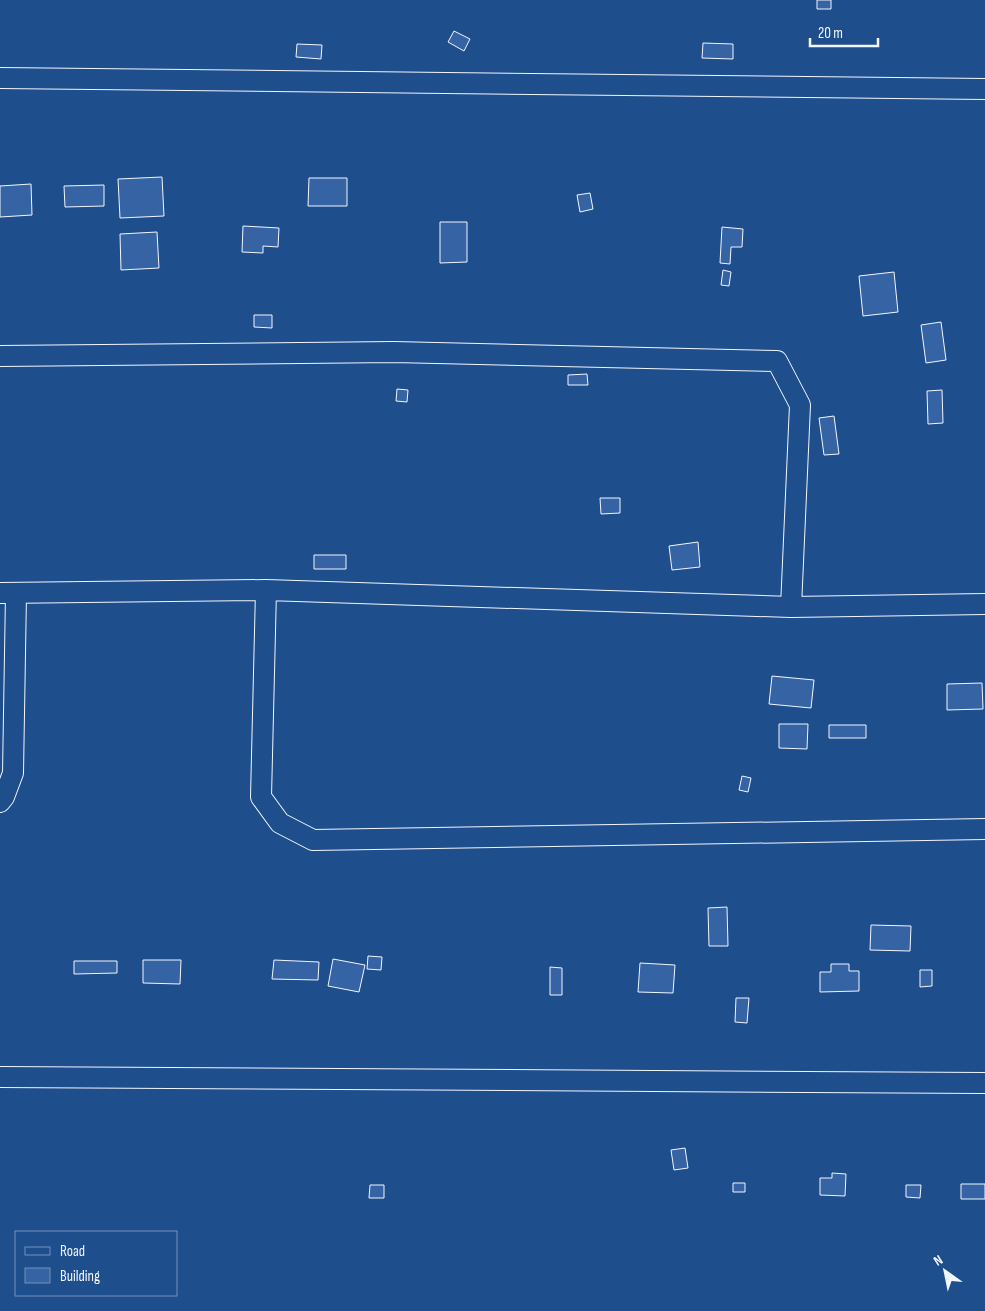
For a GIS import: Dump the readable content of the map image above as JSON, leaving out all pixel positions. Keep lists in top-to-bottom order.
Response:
{
  "legend": ["Road", "Building"],
  "scale_bar": "20 m",
  "north": "top left"
}
